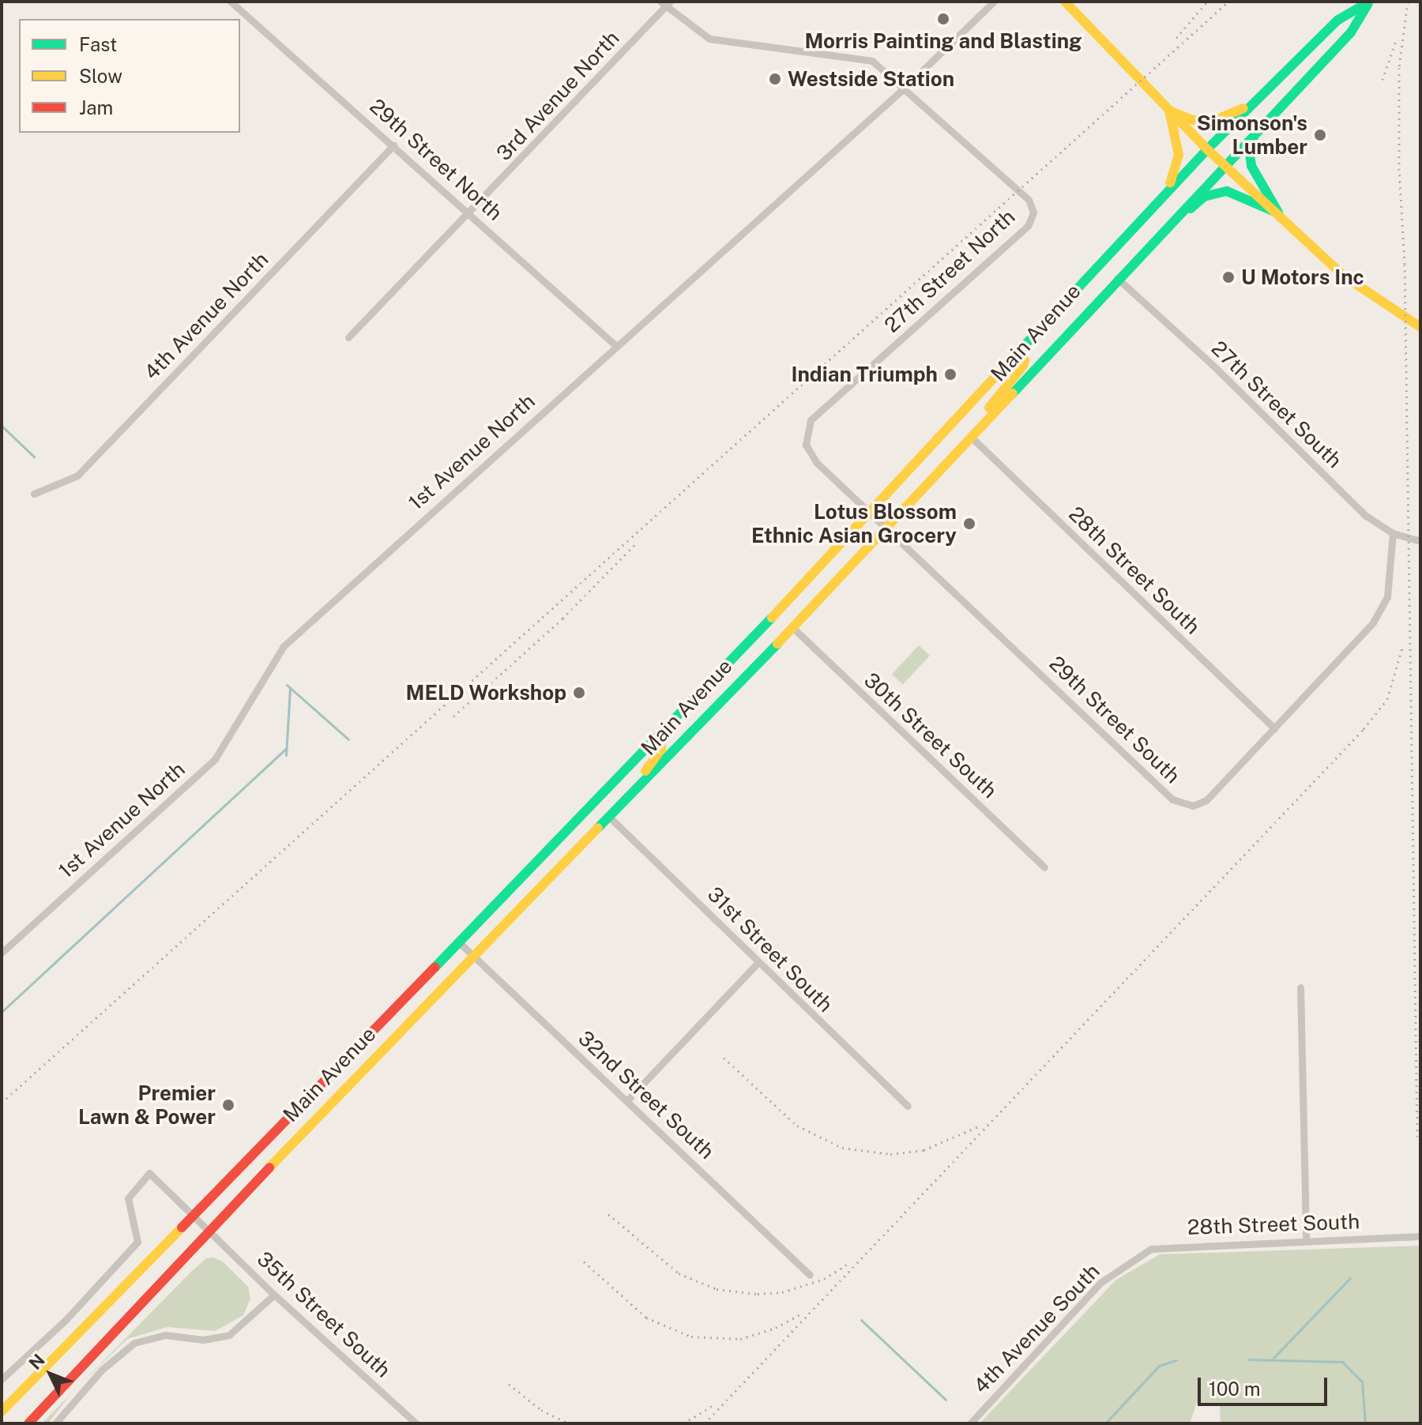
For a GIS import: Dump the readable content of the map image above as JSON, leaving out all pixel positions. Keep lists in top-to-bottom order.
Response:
{
  "streets": {
    "main road": ["Main Avenue"],
    "street": [
      "3rd Avenue North",
      "29th Street North",
      "27th Street North",
      "4th Avenue North",
      "27th Street South",
      "1st Avenue North",
      "28th Street South",
      "29th Street South",
      "30th Street South",
      "31st Street South",
      "32nd Street South",
      "35th Street South",
      "4th Avenue South"
    ]
  },
  "crossings": [
    ["3rd Avenue North", "29th Street North"],
    ["3rd Avenue North", "27th Street North"],
    ["29th Street North", "4th Avenue North"],
    ["29th Street North", "1st Avenue North"],
    ["27th Street North", "Main Avenue"],
    ["27th Street North", "1st Avenue North"],
    ["27th Street North", "29th Street South"],
    ["Main Avenue", "27th Street South"],
    ["Main Avenue", "28th Street South"],
    ["Main Avenue", "29th Street South"],
    ["Main Avenue", "30th Street South"],
    ["Main Avenue", "31st Street South"],
    ["Main Avenue", "32nd Street South"],
    ["Main Avenue", "35th Street South"],
    ["27th Street South", "29th Street South"],
    ["28th Street South", "29th Street South"],
    ["28th Street South", "4th Avenue South"]
  ],
  "places": [
    "Morris Painting and Blasting",
    "Westside Station",
    "Simonson's Lumber",
    "U Motors Inc",
    "Indian Triumph",
    "Lotus Blossom Ethnic Asian Grocery",
    "MELD Workshop",
    "Premier Lawn & Power"
  ],
  "legend": ["Fast", "Slow", "Jam"],
  "scale_bar": "100 m",
  "north": "top left"
}
